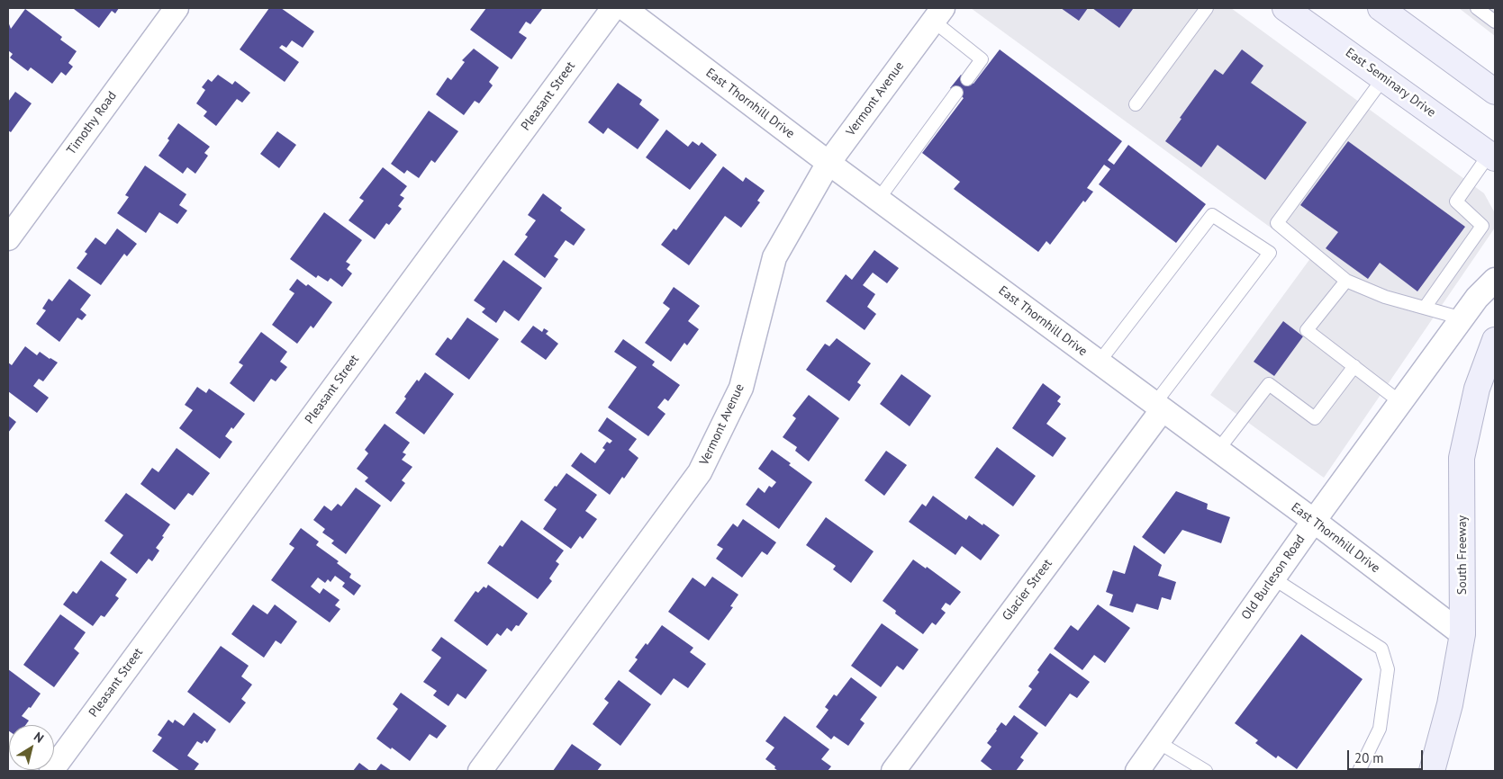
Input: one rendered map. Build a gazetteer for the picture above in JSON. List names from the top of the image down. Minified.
{"streets":{"main road":["East Seminary Drive","South Freeway"],"street":["Pleasant Street","Vermont Avenue","East Thornhill Drive","Timothy Road","Old Burleson Road","Glacier Street"]},"crossings":[["Vermont Avenue","East Thornhill Drive"],["East Thornhill Drive","South Freeway"],["East Thornhill Drive","Old Burleson Road"],["East Thornhill Drive","Glacier Street"]],"scale_bar":"20 m","north":"top right"}
